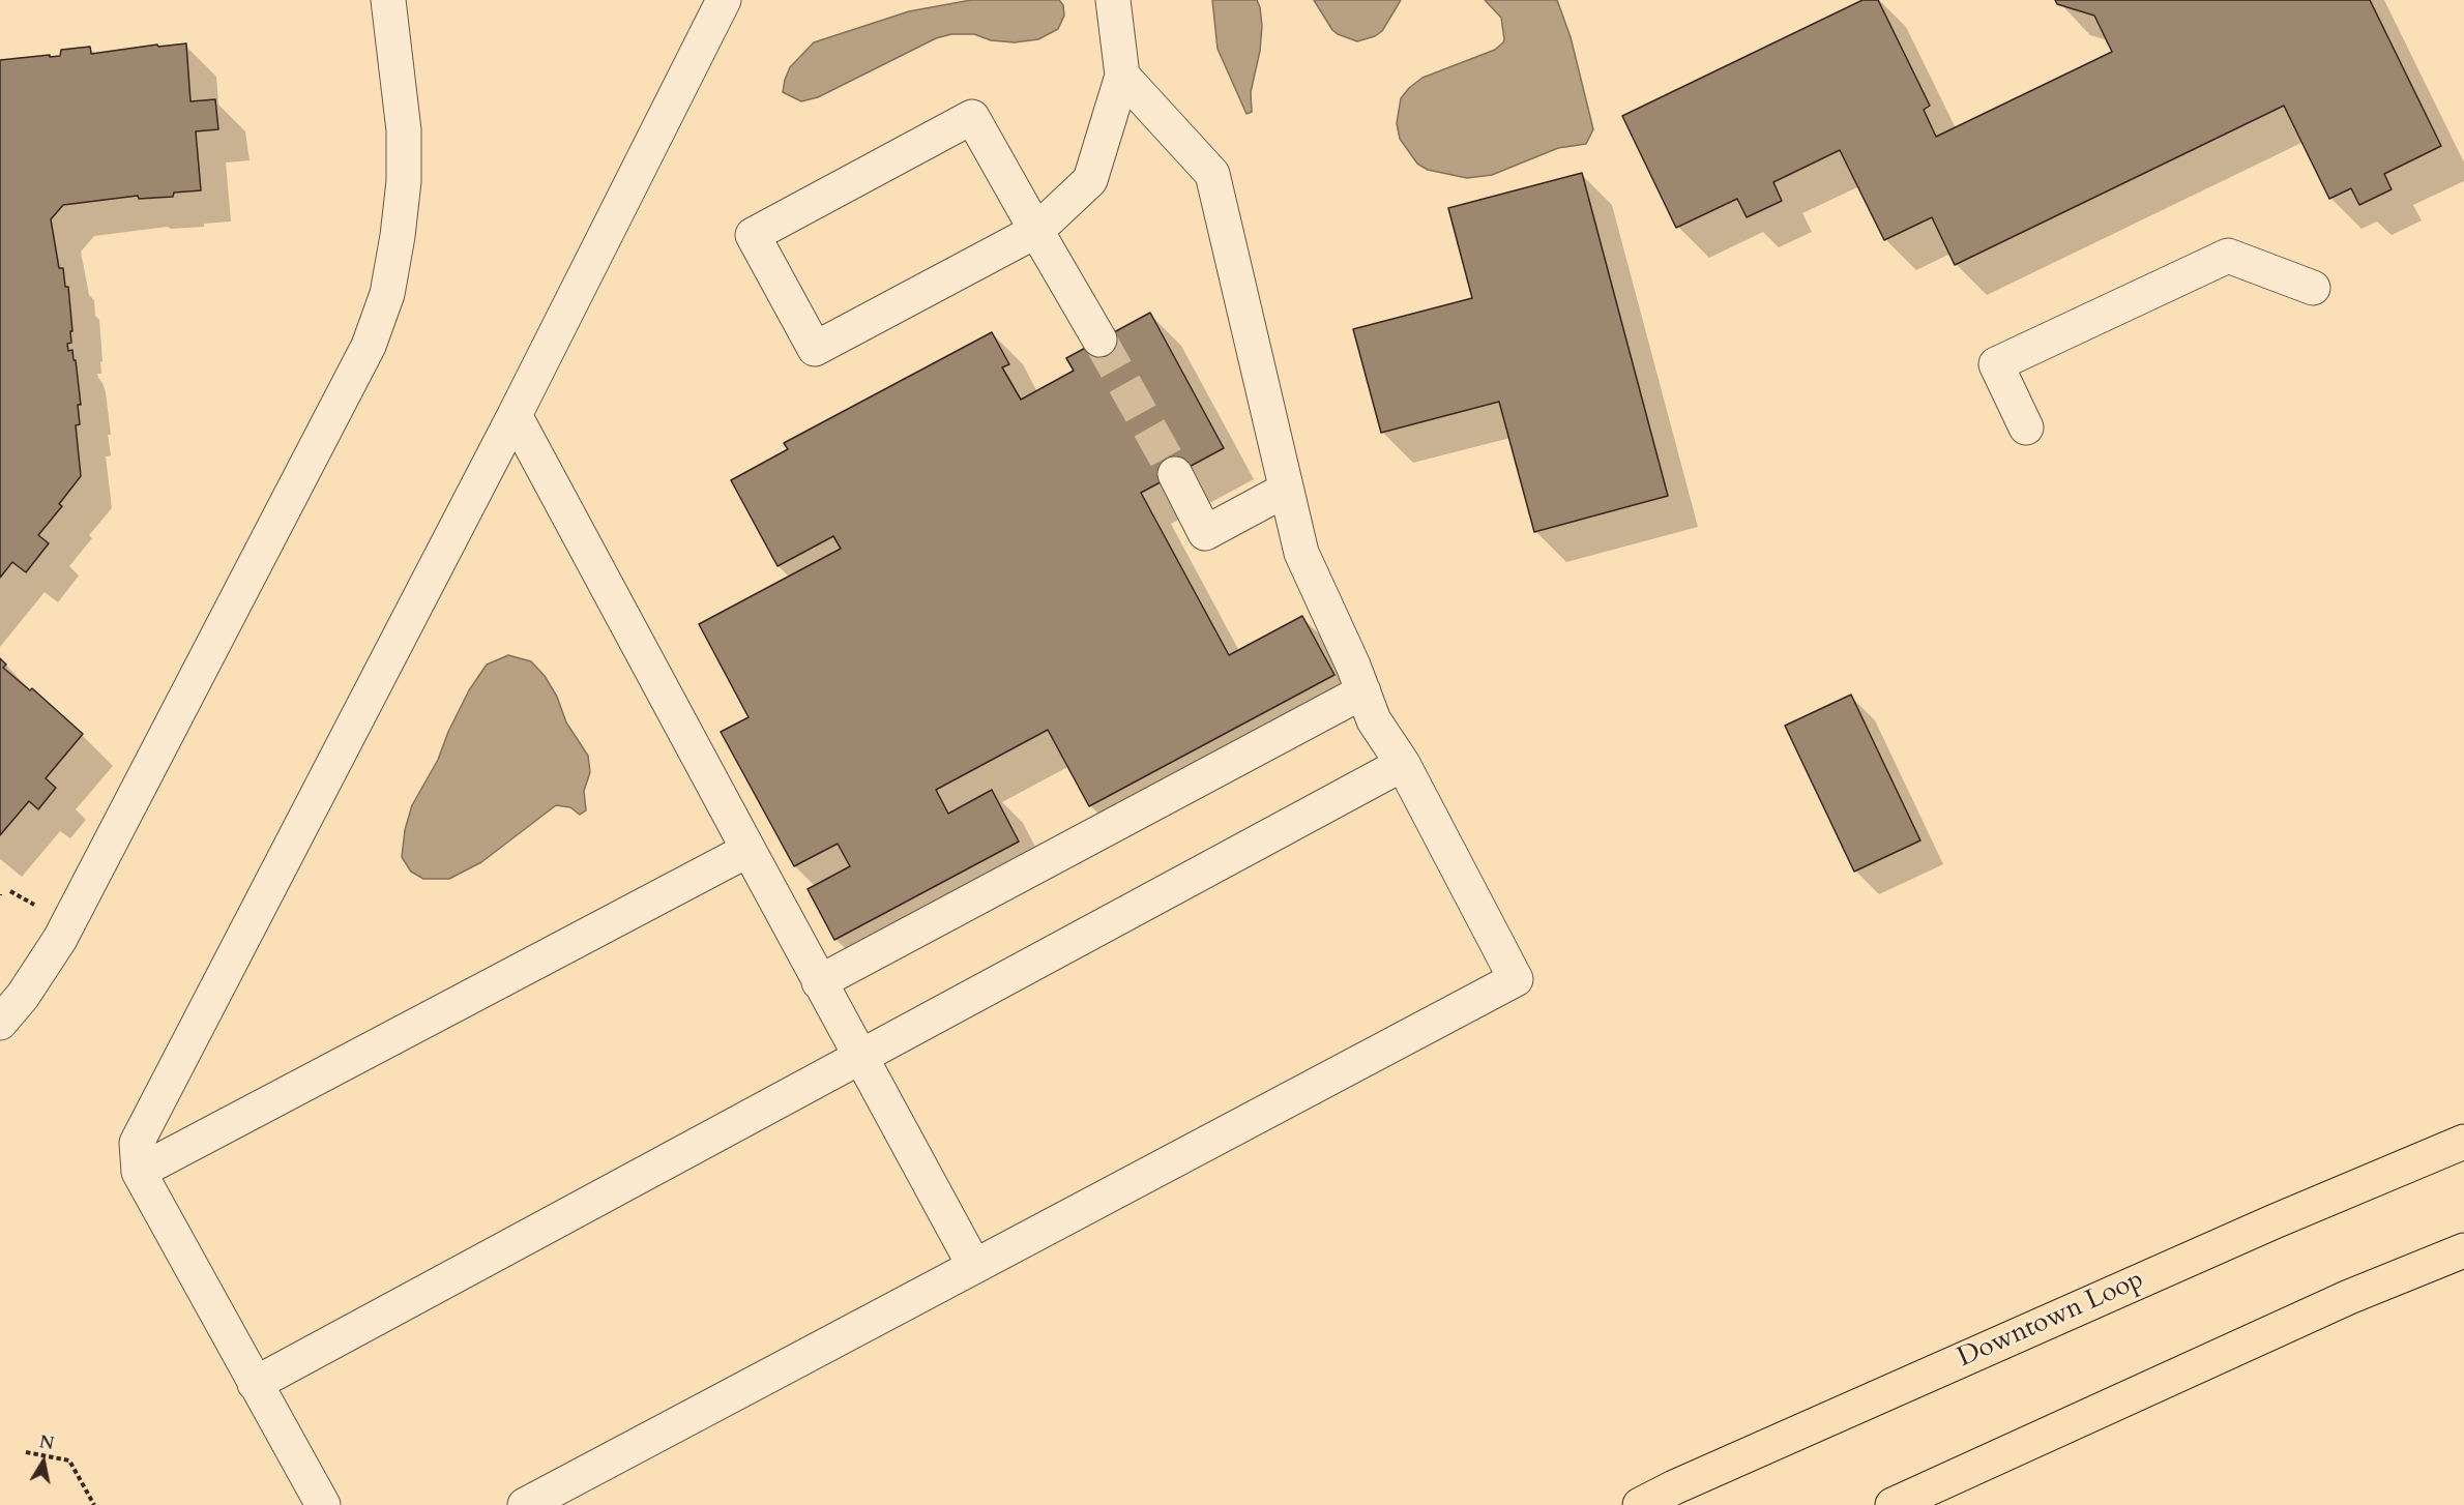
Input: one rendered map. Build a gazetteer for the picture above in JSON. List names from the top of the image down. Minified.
{"streets":{"highway":["Downtown Loop"]},"north":"top"}
